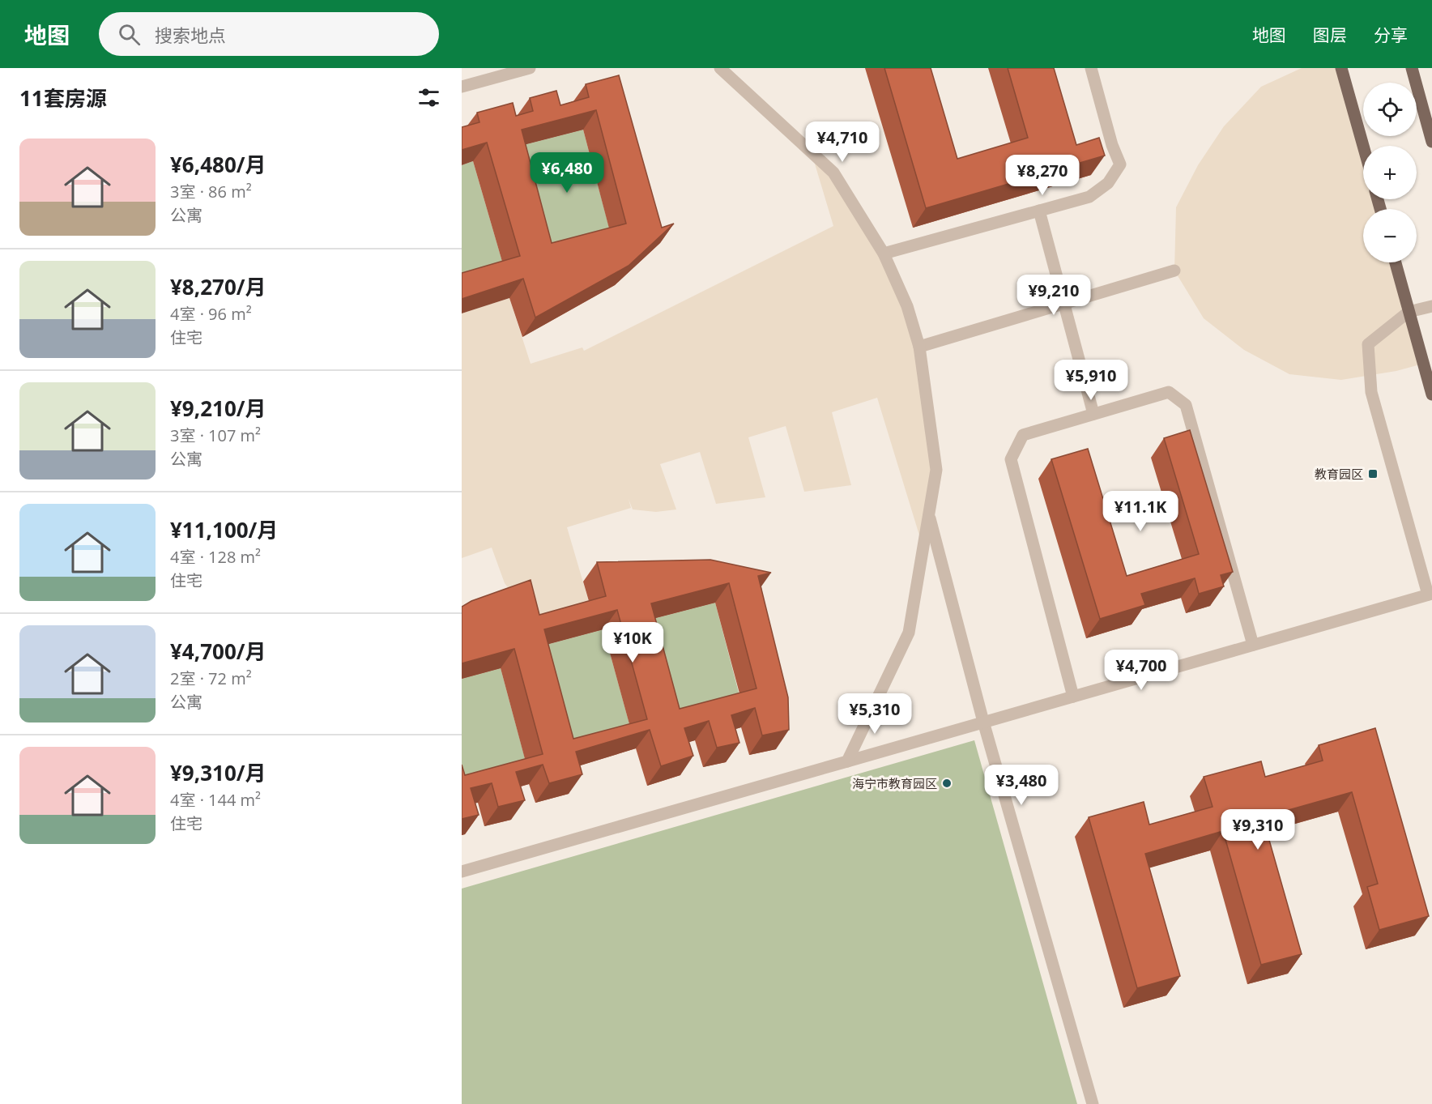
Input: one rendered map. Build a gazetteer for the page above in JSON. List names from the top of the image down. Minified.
{"places":{"transit":["教育园区"],"other":["海宁市教育园区"]},"page":{"header":"地图","search":"搜索地点","nav":["地图","图层","分享"],"heading":"11套房源","map_buttons":["+","−"],"price":["¥4,710","¥6,480","¥8,270","¥9,210","¥5,910","¥11.1K","¥10K","¥4,700","¥5,310","¥3,480","¥9,310"],"list":[{"name":"¥6,480/月","note":"3室 · 86 m² · 公寓"},{"name":"¥8,270/月","note":"4室 · 96 m² · 住宅"},{"name":"¥9,210/月","note":"3室 · 107 m² · 公寓"},{"name":"¥11,100/月","note":"4室 · 128 m² · 住宅"},{"name":"¥4,700/月","note":"2室 · 72 m² · 公寓"},{"name":"¥9,310/月","note":"4室 · 144 m² · 住宅"}]}}
